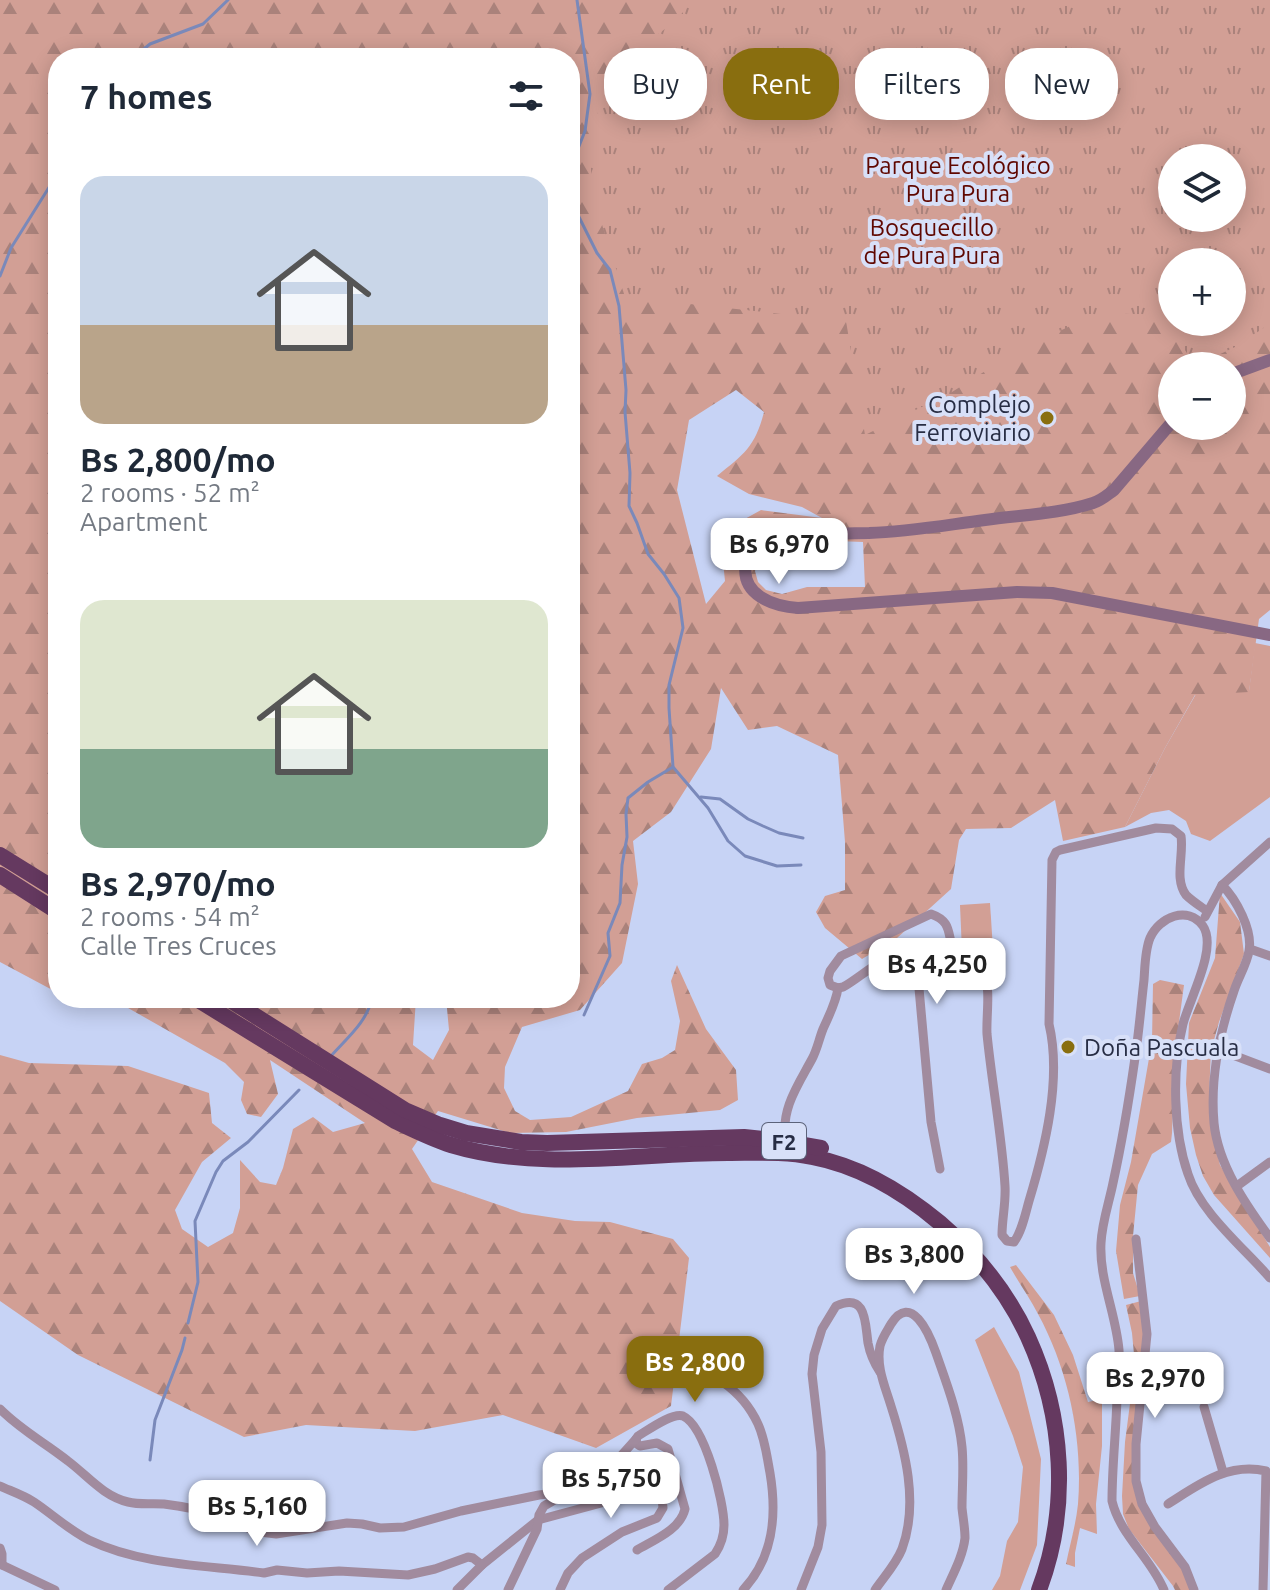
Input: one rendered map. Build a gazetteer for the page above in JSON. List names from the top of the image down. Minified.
{"streets":{"highway":["F2"]},"parks":["Parque Ecológico Pura Pura","Bosquecillo de Pura Pura"],"places":["Complejo Ferroviario","Doña Pascuala"],"page":{"chip":["Buy","Rent","Filters","New"],"heading":"7 homes","map_buttons":["+","−"],"list":[{"name":"Bs 2,800/mo","note":"2 rooms · 52 m² · Apartment"},{"name":"Bs 2,970/mo","note":"2 rooms · 54 m² · Calle Tres Cruces"}],"price":["Bs 6,970","Bs 4,250","Bs 3,800","Bs 2,800","Bs 2,970","Bs 5,750","Bs 5,160"]}}
